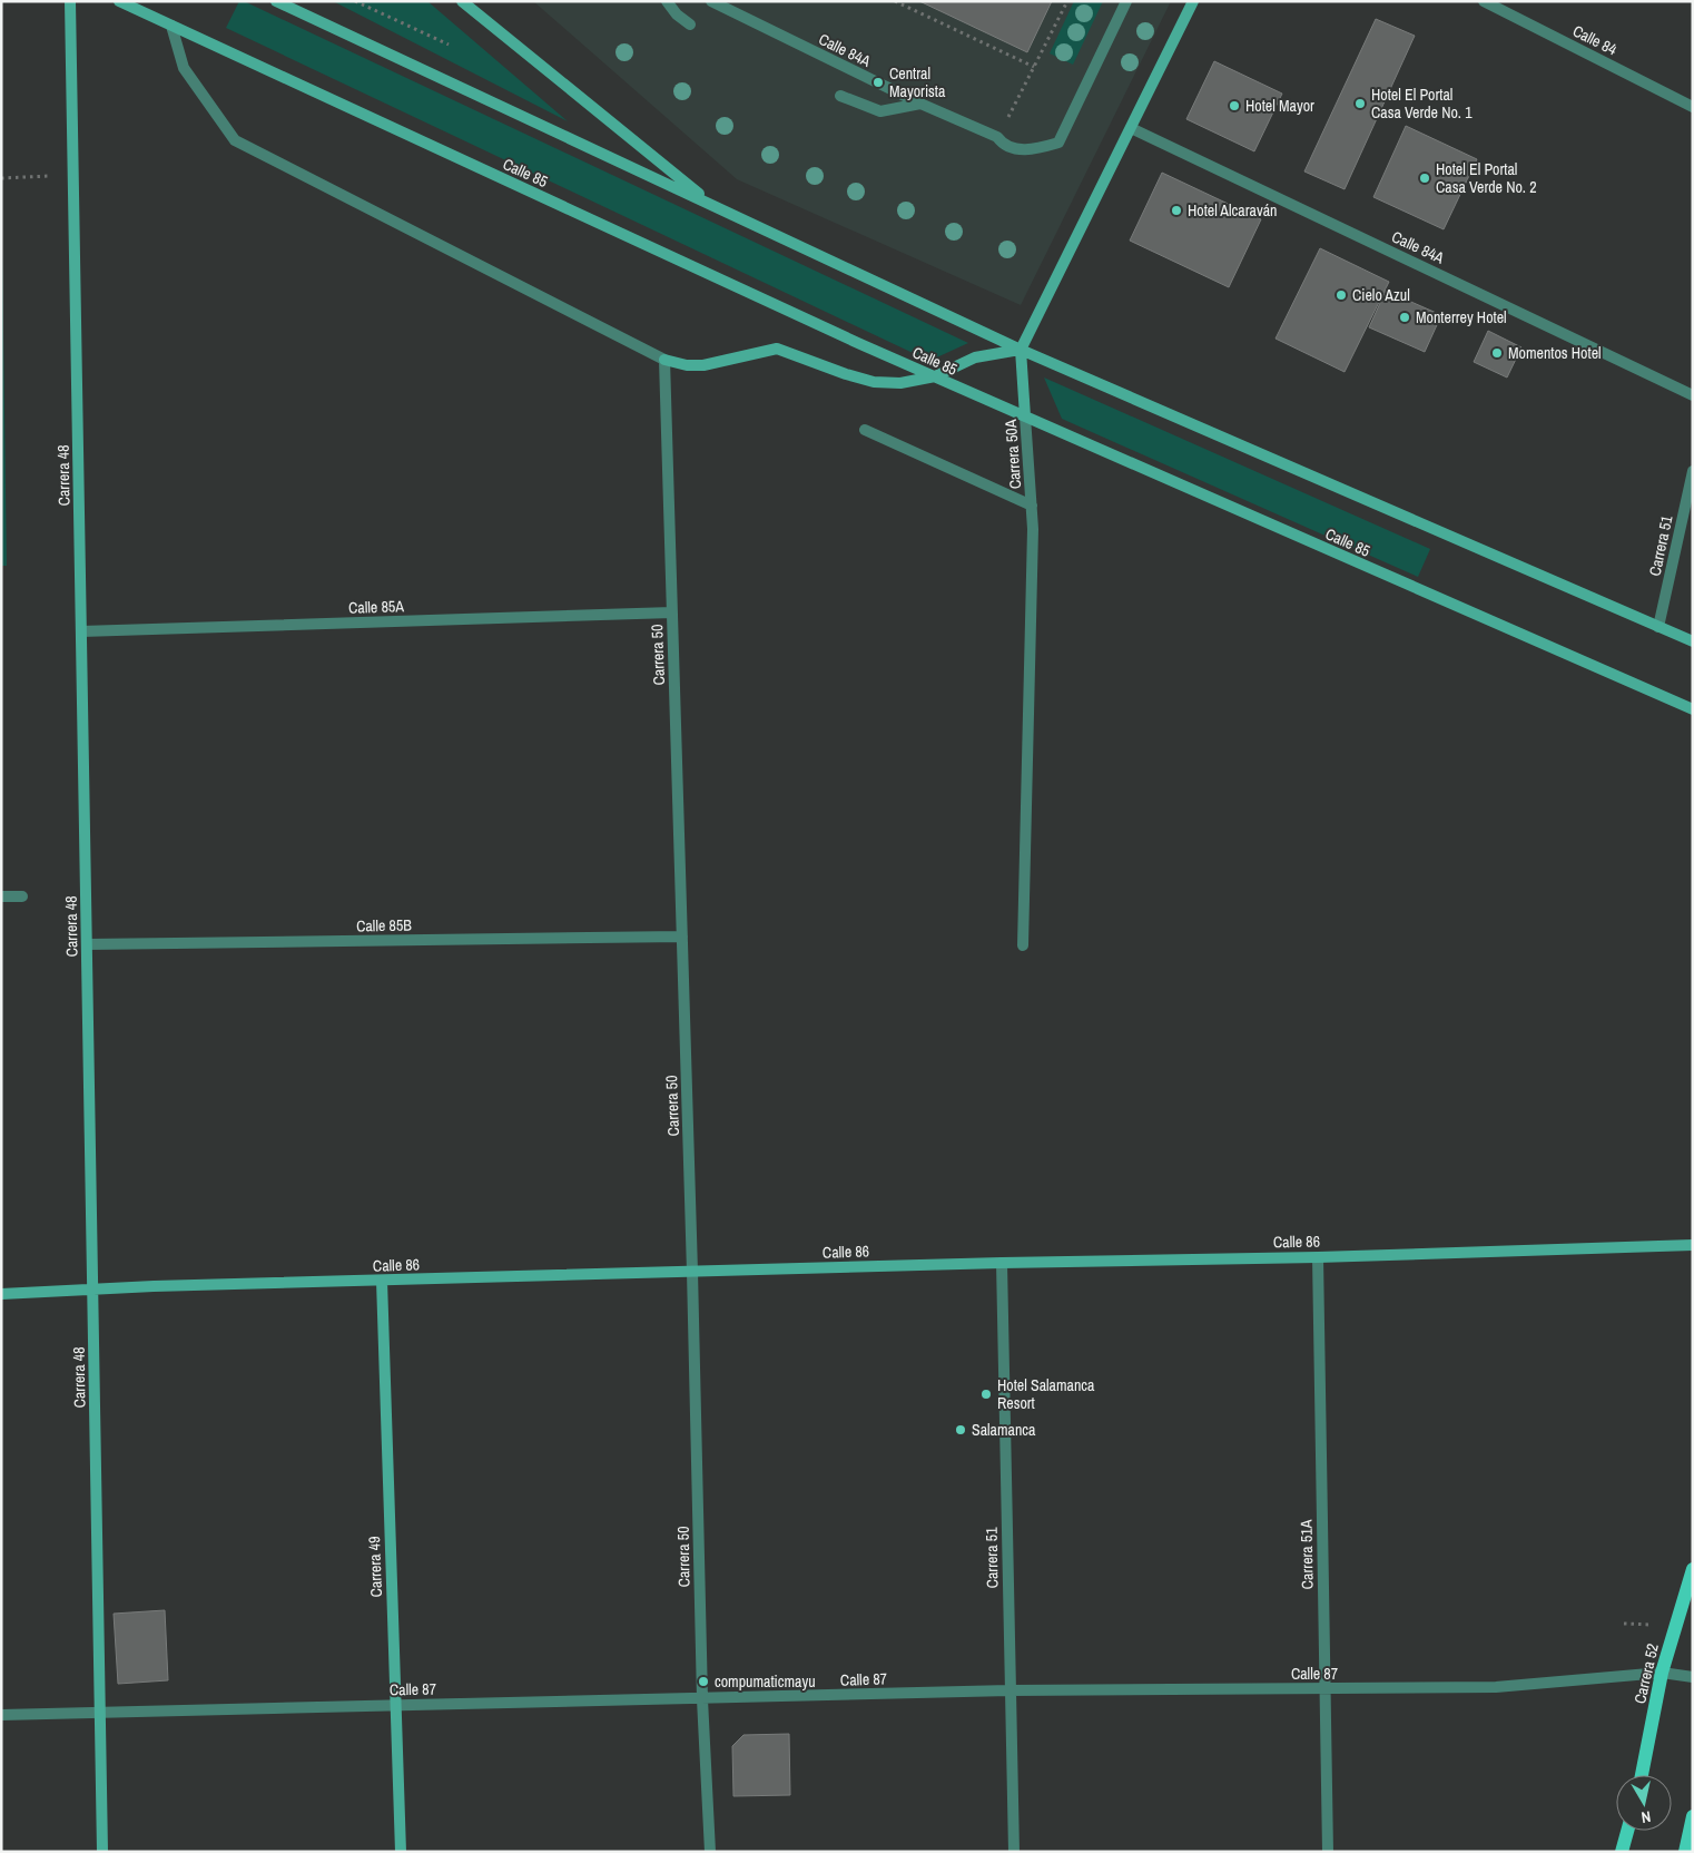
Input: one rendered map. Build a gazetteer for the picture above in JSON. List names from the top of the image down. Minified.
{"streets":{"main road":["Carrera 52"],"street":["Calle 84","Calle 84A","Calle 85","Carrera 50A","Carrera 48","Carrera 51","Calle 85A","Carrera 50","Calle 85B","Calle 86","Carrera 51A","Carrera 49","Calle 87"]},"crossings":[["Calle 85","Carrera 50A"],["Carrera 48","Calle 85A"],["Carrera 48","Calle 85B"],["Carrera 48","Calle 86"],["Carrera 48","Calle 87"],["Carrera 51","Calle 86"],["Carrera 51","Calle 87"],["Calle 85A","Carrera 50"],["Carrera 50","Calle 85B"],["Carrera 50","Calle 86"],["Carrera 50","Calle 87"],["Calle 86","Carrera 51A"],["Calle 86","Carrera 49"],["Carrera 51A","Calle 87"],["Carrera 49","Calle 87"],["Calle 87","Carrera 52"]],"places":["Central Mayorista","Hotel El Portal Casa Verde No. 1","Hotel Mayor","Hotel El Portal Casa Verde No. 2","Hotel Alcaraván","Cielo Azul","Monterrey Hotel","Momentos Hotel","Hotel Salamanca Resort","Salamanca","compumaticmayu"],"north":"bottom"}
